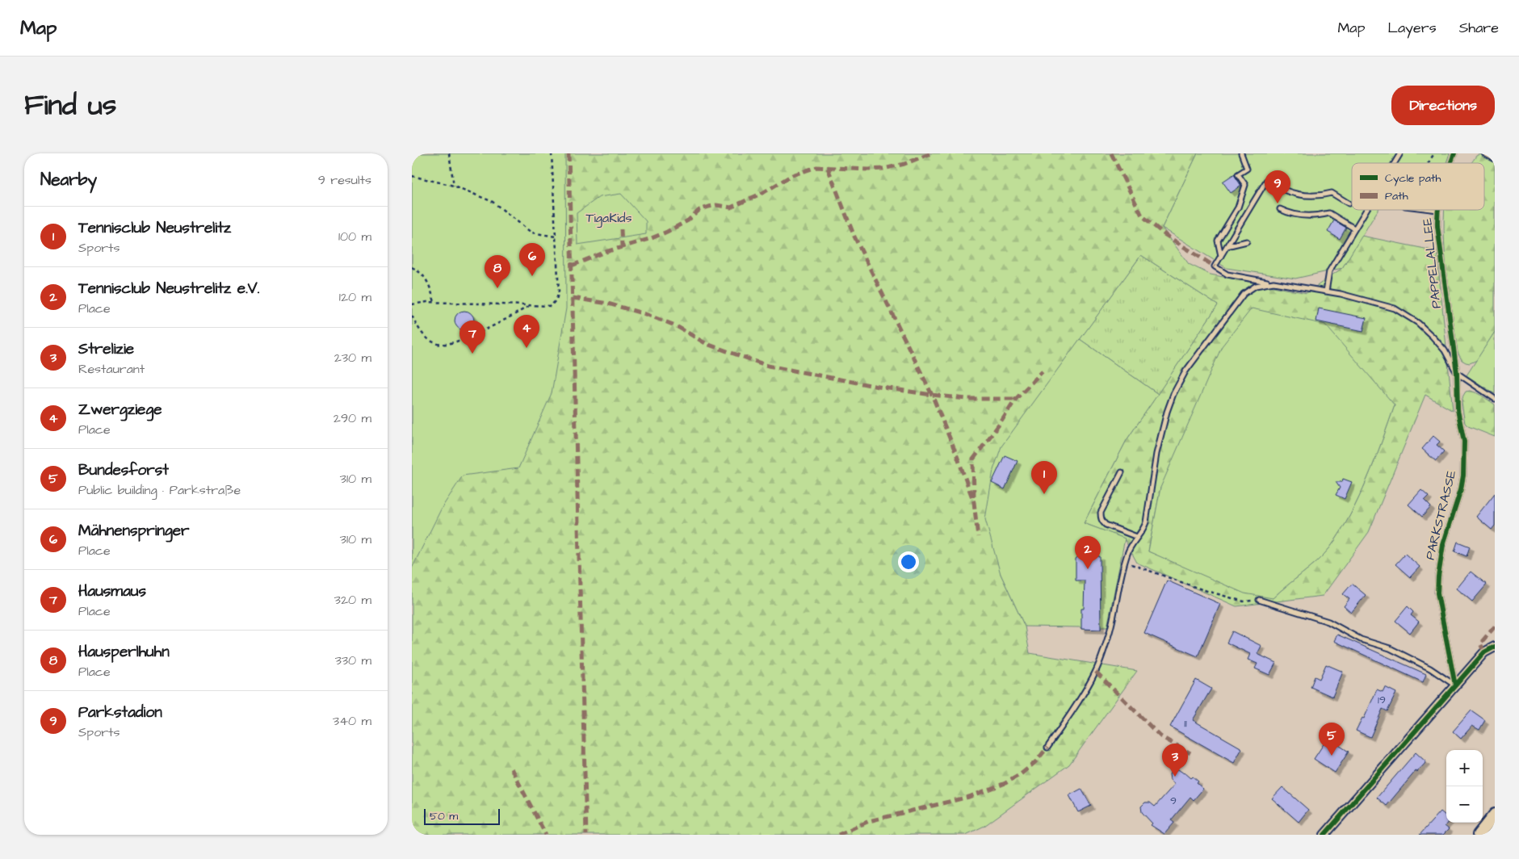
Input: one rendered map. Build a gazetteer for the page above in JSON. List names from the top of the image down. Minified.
{"streets":{"lane":["PAPPELALLEE","PARKSTRASSE"]},"crossings":[["PAPPELALLEE","PARKSTRASSE"]],"parks":["TigaKids"],"house_numbers":["19","11","9"],"legend":["Cycle path","Path"],"scale_bar":"50 m","page":{"header":"Map","nav":["Map","Layers","Share"],"title":"Find us","buttons":"Directions","heading":["Nearby","9 results"],"pins":["9","6","8","4","7","1","2","5","3"],"list":[{"mark":"1","name":"Tennisclub Neustrelitz","note":"Sports","value":"100 m"},{"mark":"2","name":"Tennisclub Neustrelitz e.V.","note":"Place","value":"120 m"},{"mark":"3","name":"Strelizie","note":"Restaurant","value":"230 m"},{"mark":"4","name":"Zwergziege","note":"Place","value":"290 m"},{"mark":"5","name":"Bundesforst","note":"Public building · Parkstraße","value":"310 m"},{"mark":"6","name":"Mähnenspringer","note":"Place","value":"310 m"},{"mark":"7","name":"Hausmaus","note":"Place","value":"320 m"},{"mark":"8","name":"Hausperlhuhn","note":"Place","value":"330 m"},{"mark":"9","name":"Parkstadion","note":"Sports","value":"340 m"}],"map_buttons":["+","−"],"scale":"50 m"}}
